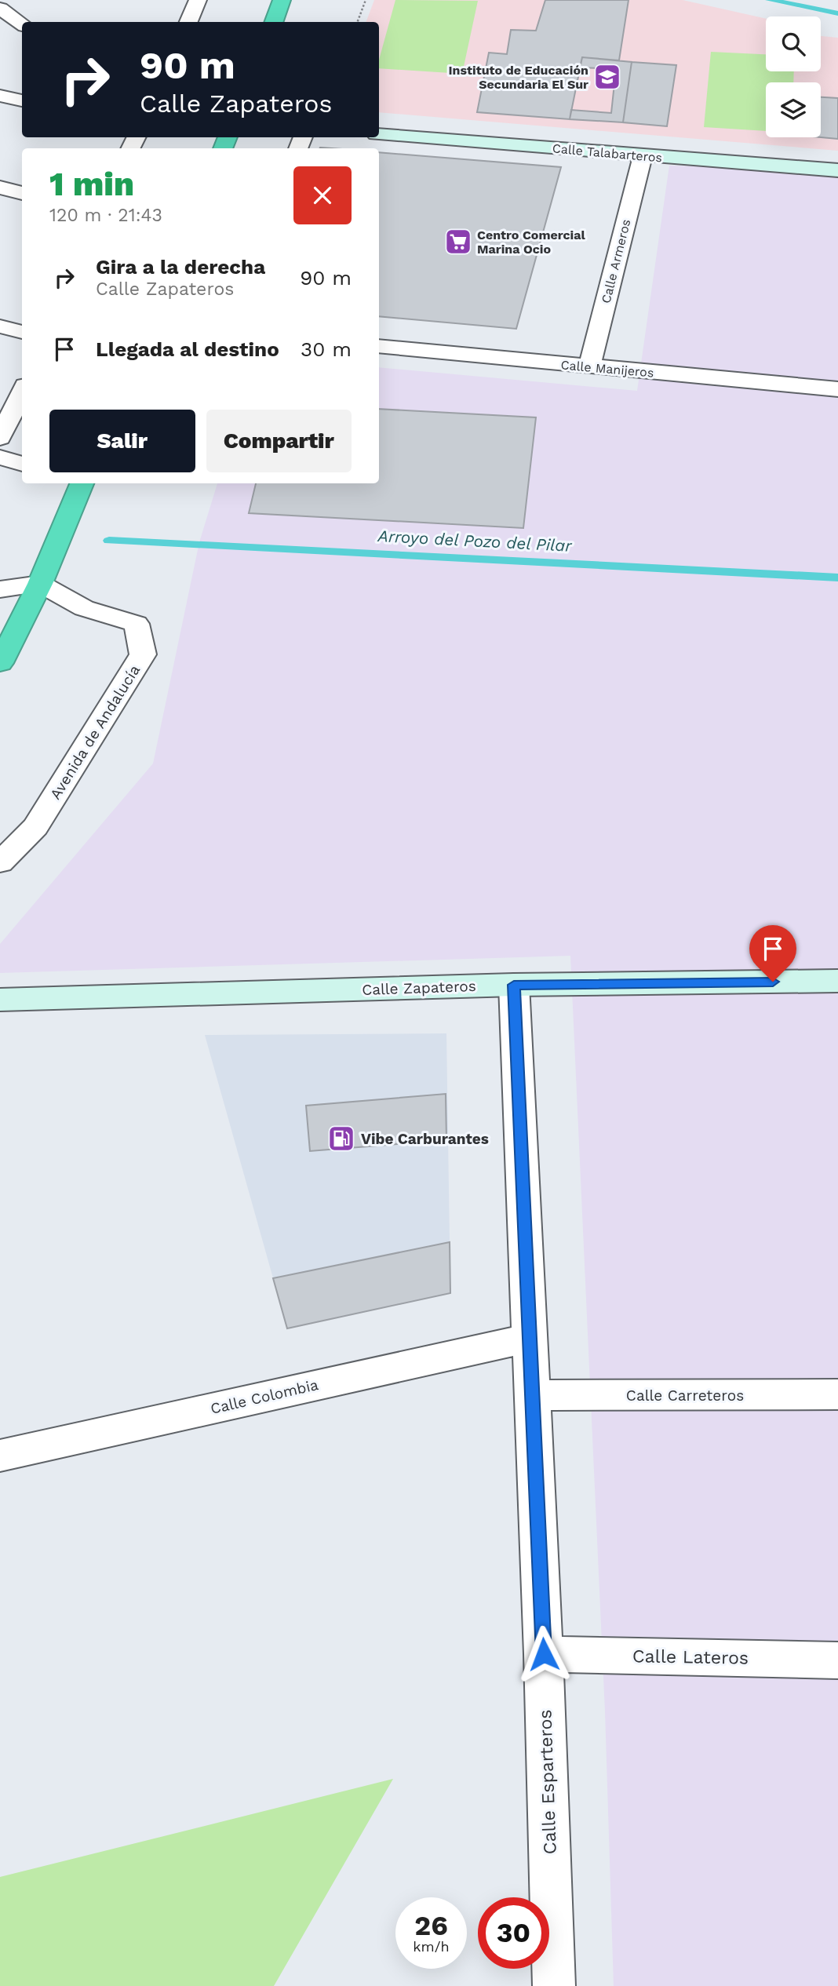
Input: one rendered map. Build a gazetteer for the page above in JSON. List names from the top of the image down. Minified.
{"streets":{"street":["Calle Talabarteros","Calle Armeros","Calle Manijeros","Avenida de Andalucía","Calle Zapateros","Calle Carreteros","Calle Colombia","Calle Lateros","Calle Esparteros"]},"crossings":[["Calle Talabarteros","Calle Armeros"],["Calle Armeros","Calle Manijeros"],["Calle Zapateros","Calle Esparteros"],["Calle Carreteros","Calle Esparteros"],["Calle Colombia","Calle Esparteros"],["Calle Lateros","Calle Esparteros"]],"water":["Arroyo del Pozo del Pilar"],"places":{"school or university":["Instituto de Educación Secundaria El Sur"],"supermarket":["Centro Comercial Marina Ocio"],"fuel station":["Vibe Carburantes"]},"page":{"turn":["90 m","Calle Zapateros"],"heading":["1 min","120 m · 21:43"],"list":[{"name":"Gira a la derecha","note":"Calle Zapateros","value":"90 m"},{"name":"Llegada al destino","value":"30 m"}],"buttons":["Salir","Compartir"],"speed":"26 km/h","limit":"30"}}
